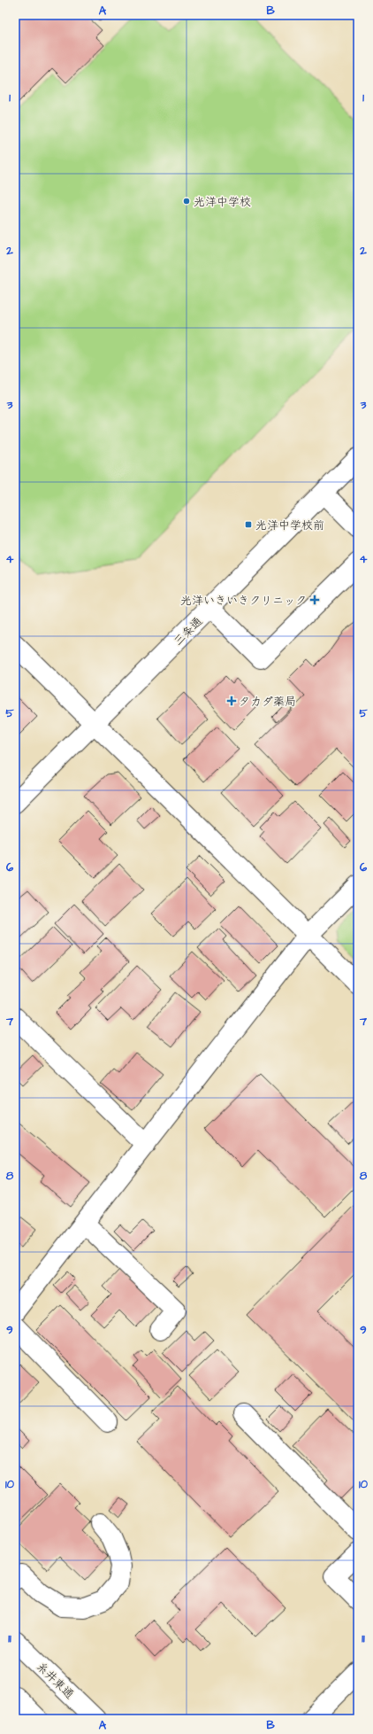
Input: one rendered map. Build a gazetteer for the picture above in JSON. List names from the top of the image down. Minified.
{"streets":{"main road":["三条通","糸井東通"]},"places":{"other":["光洋中学校"],"transit":["光洋中学校前"],"health":["光洋いきいきクリニック","タカダ薬局"]},"grid":{"columns":["A","B"],"rows":["1","2","3","4","5","6","7","8","9","10","11"]}}
